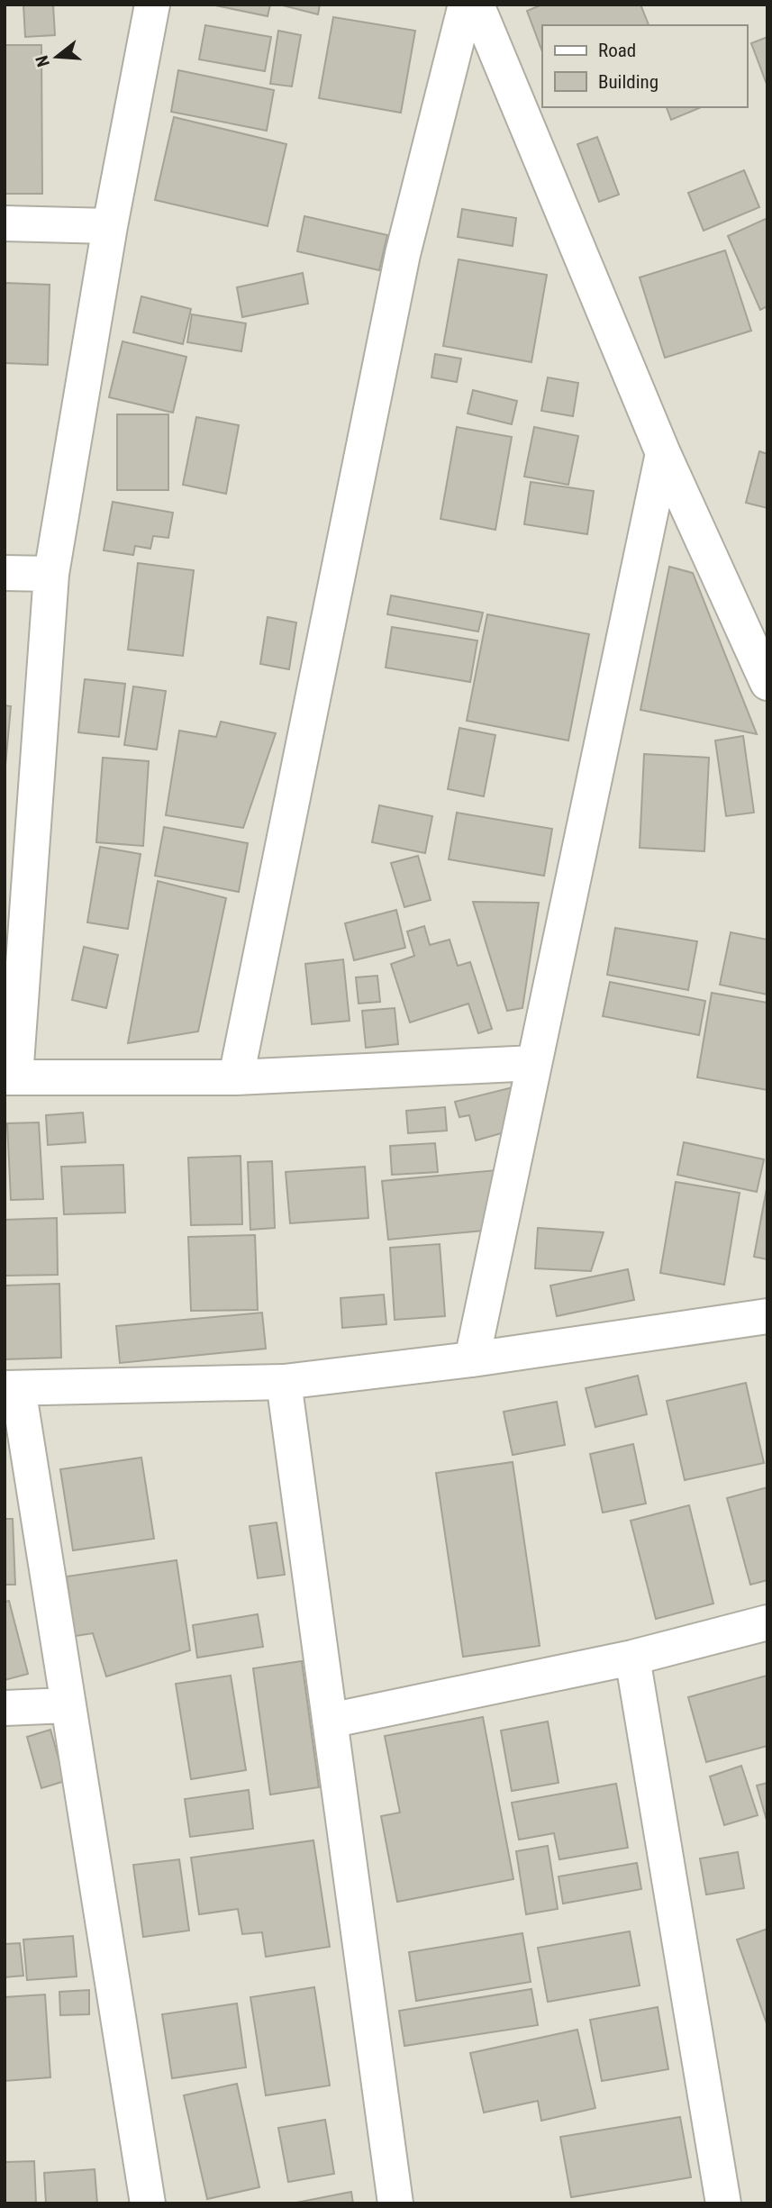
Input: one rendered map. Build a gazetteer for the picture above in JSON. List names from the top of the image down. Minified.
{"legend":["Road","Building"],"north":"left"}
